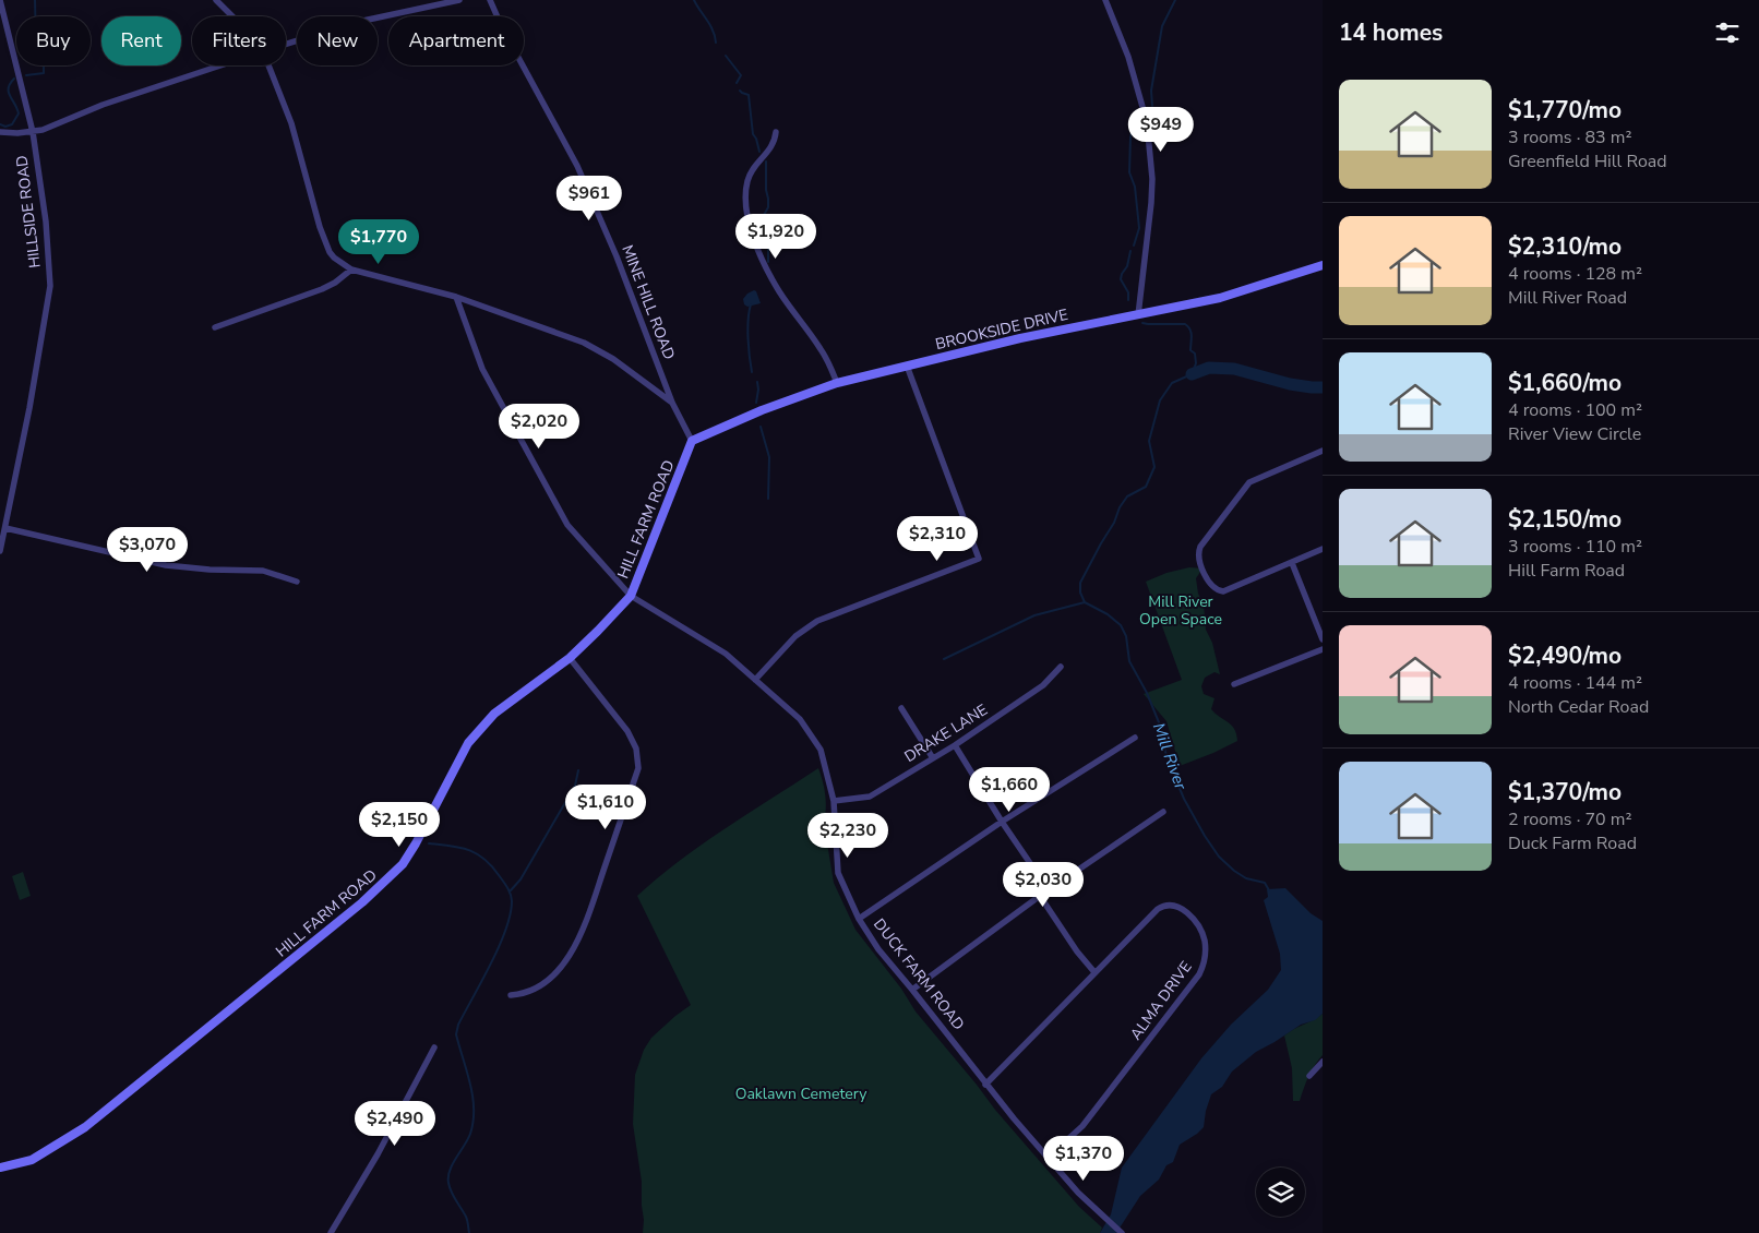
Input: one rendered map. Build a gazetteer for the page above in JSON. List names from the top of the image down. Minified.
{"streets":{"main road":["BROOKSIDE DRIVE","HILL FARM ROAD"],"street":["HILLSIDE ROAD","MINE HILL ROAD","DRAKE LANE","DUCK FARM ROAD","ALMA DRIVE"]},"crossings":[["MINE HILL ROAD","BROOKSIDE DRIVE"],["MINE HILL ROAD","HILL FARM ROAD"],["BROOKSIDE DRIVE","HILL FARM ROAD"],["HILL FARM ROAD","DUCK FARM ROAD"],["DRAKE LANE","DUCK FARM ROAD"],["DUCK FARM ROAD","ALMA DRIVE"]],"water":["Mill River"],"parks":["Mill River Open Space","Oaklawn Cemetery"],"page":{"heading":"14 homes","chip":["Buy","Rent","Filters","New","Apartment"],"list":[{"name":"$1,770/mo","note":"3 rooms · 83 m² · Greenfield Hill Road"},{"name":"$2,310/mo","note":"4 rooms · 128 m² · Mill River Road"},{"name":"$1,660/mo","note":"4 rooms · 100 m² · River View Circle"},{"name":"$2,150/mo","note":"3 rooms · 110 m² · Hill Farm Road"},{"name":"$2,490/mo","note":"4 rooms · 144 m² · North Cedar Road"},{"name":"$1,370/mo","note":"2 rooms · 70 m² · Duck Farm Road"}],"price":["$949","$961","$1,920","$1,770","$2,020","$2,310","$3,070","$1,660","$1,610","$2,150","$2,230","$2,030","$2,490","$1,370"]}}
